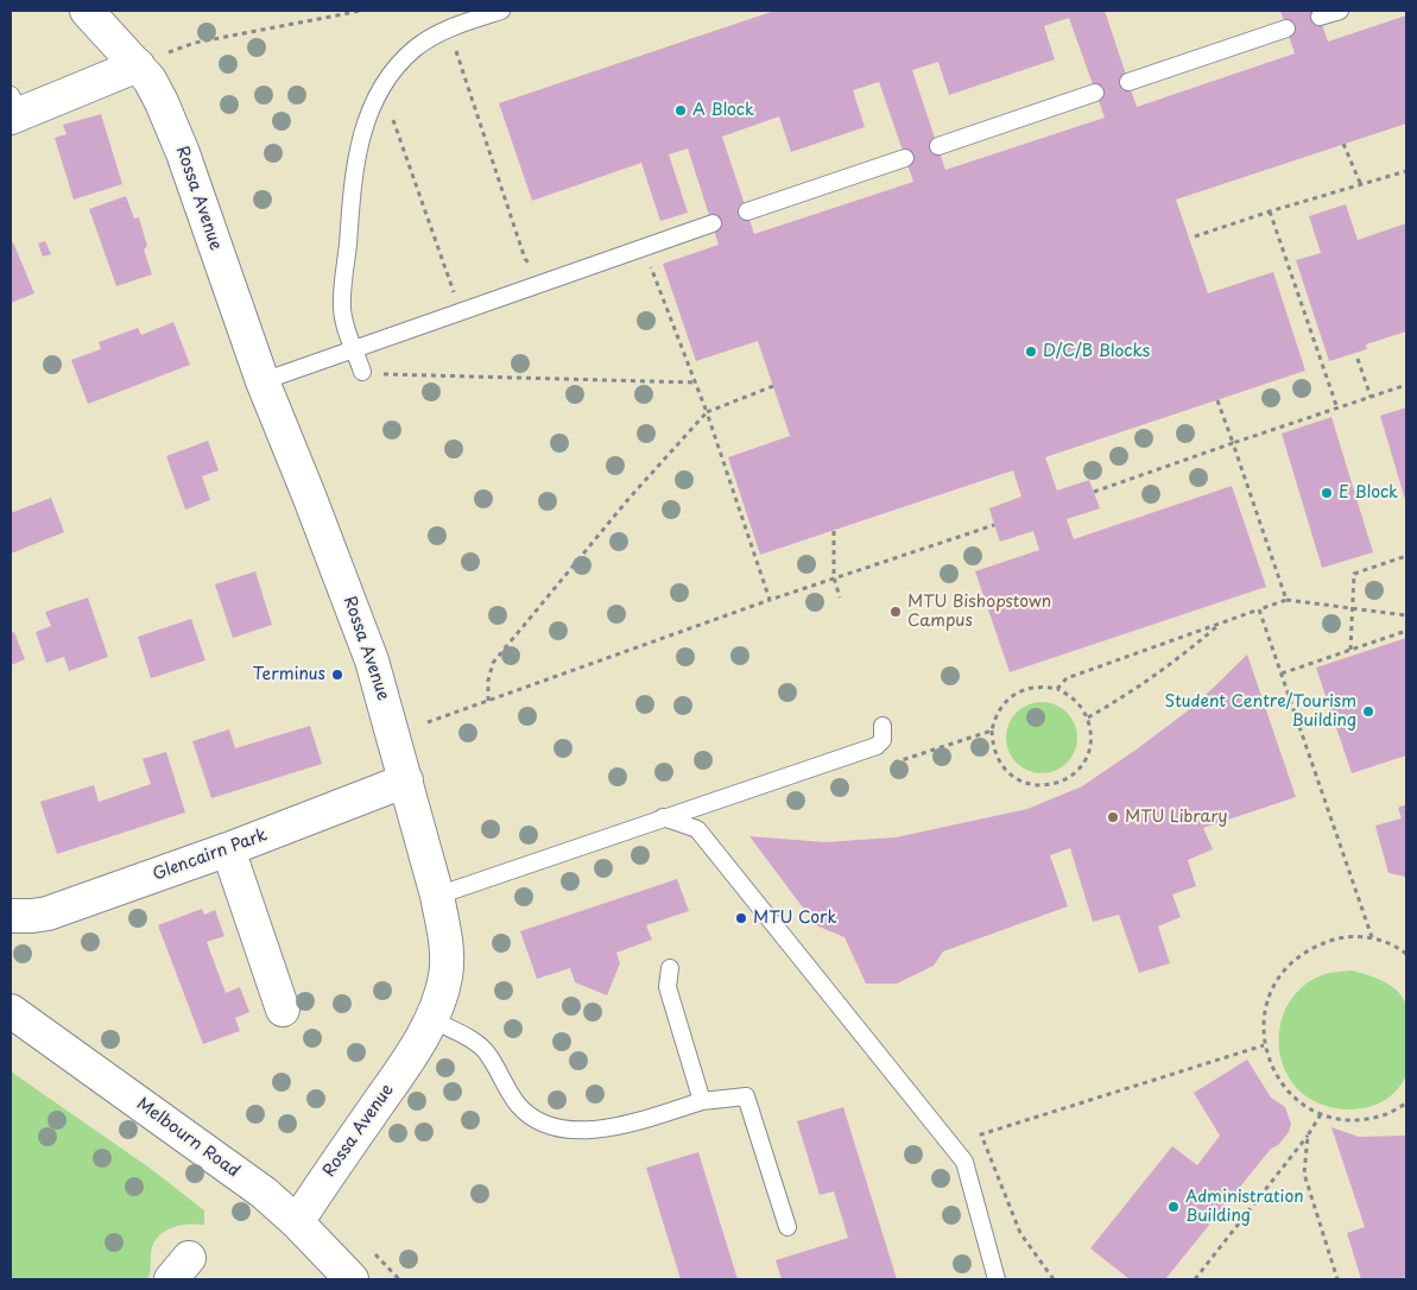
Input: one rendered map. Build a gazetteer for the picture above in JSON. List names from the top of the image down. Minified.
{"streets":{"street":["Rossa Avenue","Glencairn Park","Melbourn Road"]},"crossings":[["Rossa Avenue","Glencairn Park"],["Rossa Avenue","Melbourn Road"]],"places":["A Block","D/C/B Blocks","E Block","MTU Bishopstown Campus","Terminus","Student Centre/Tourism Building","MTU Library","MTU Cork","Administration Building"]}
